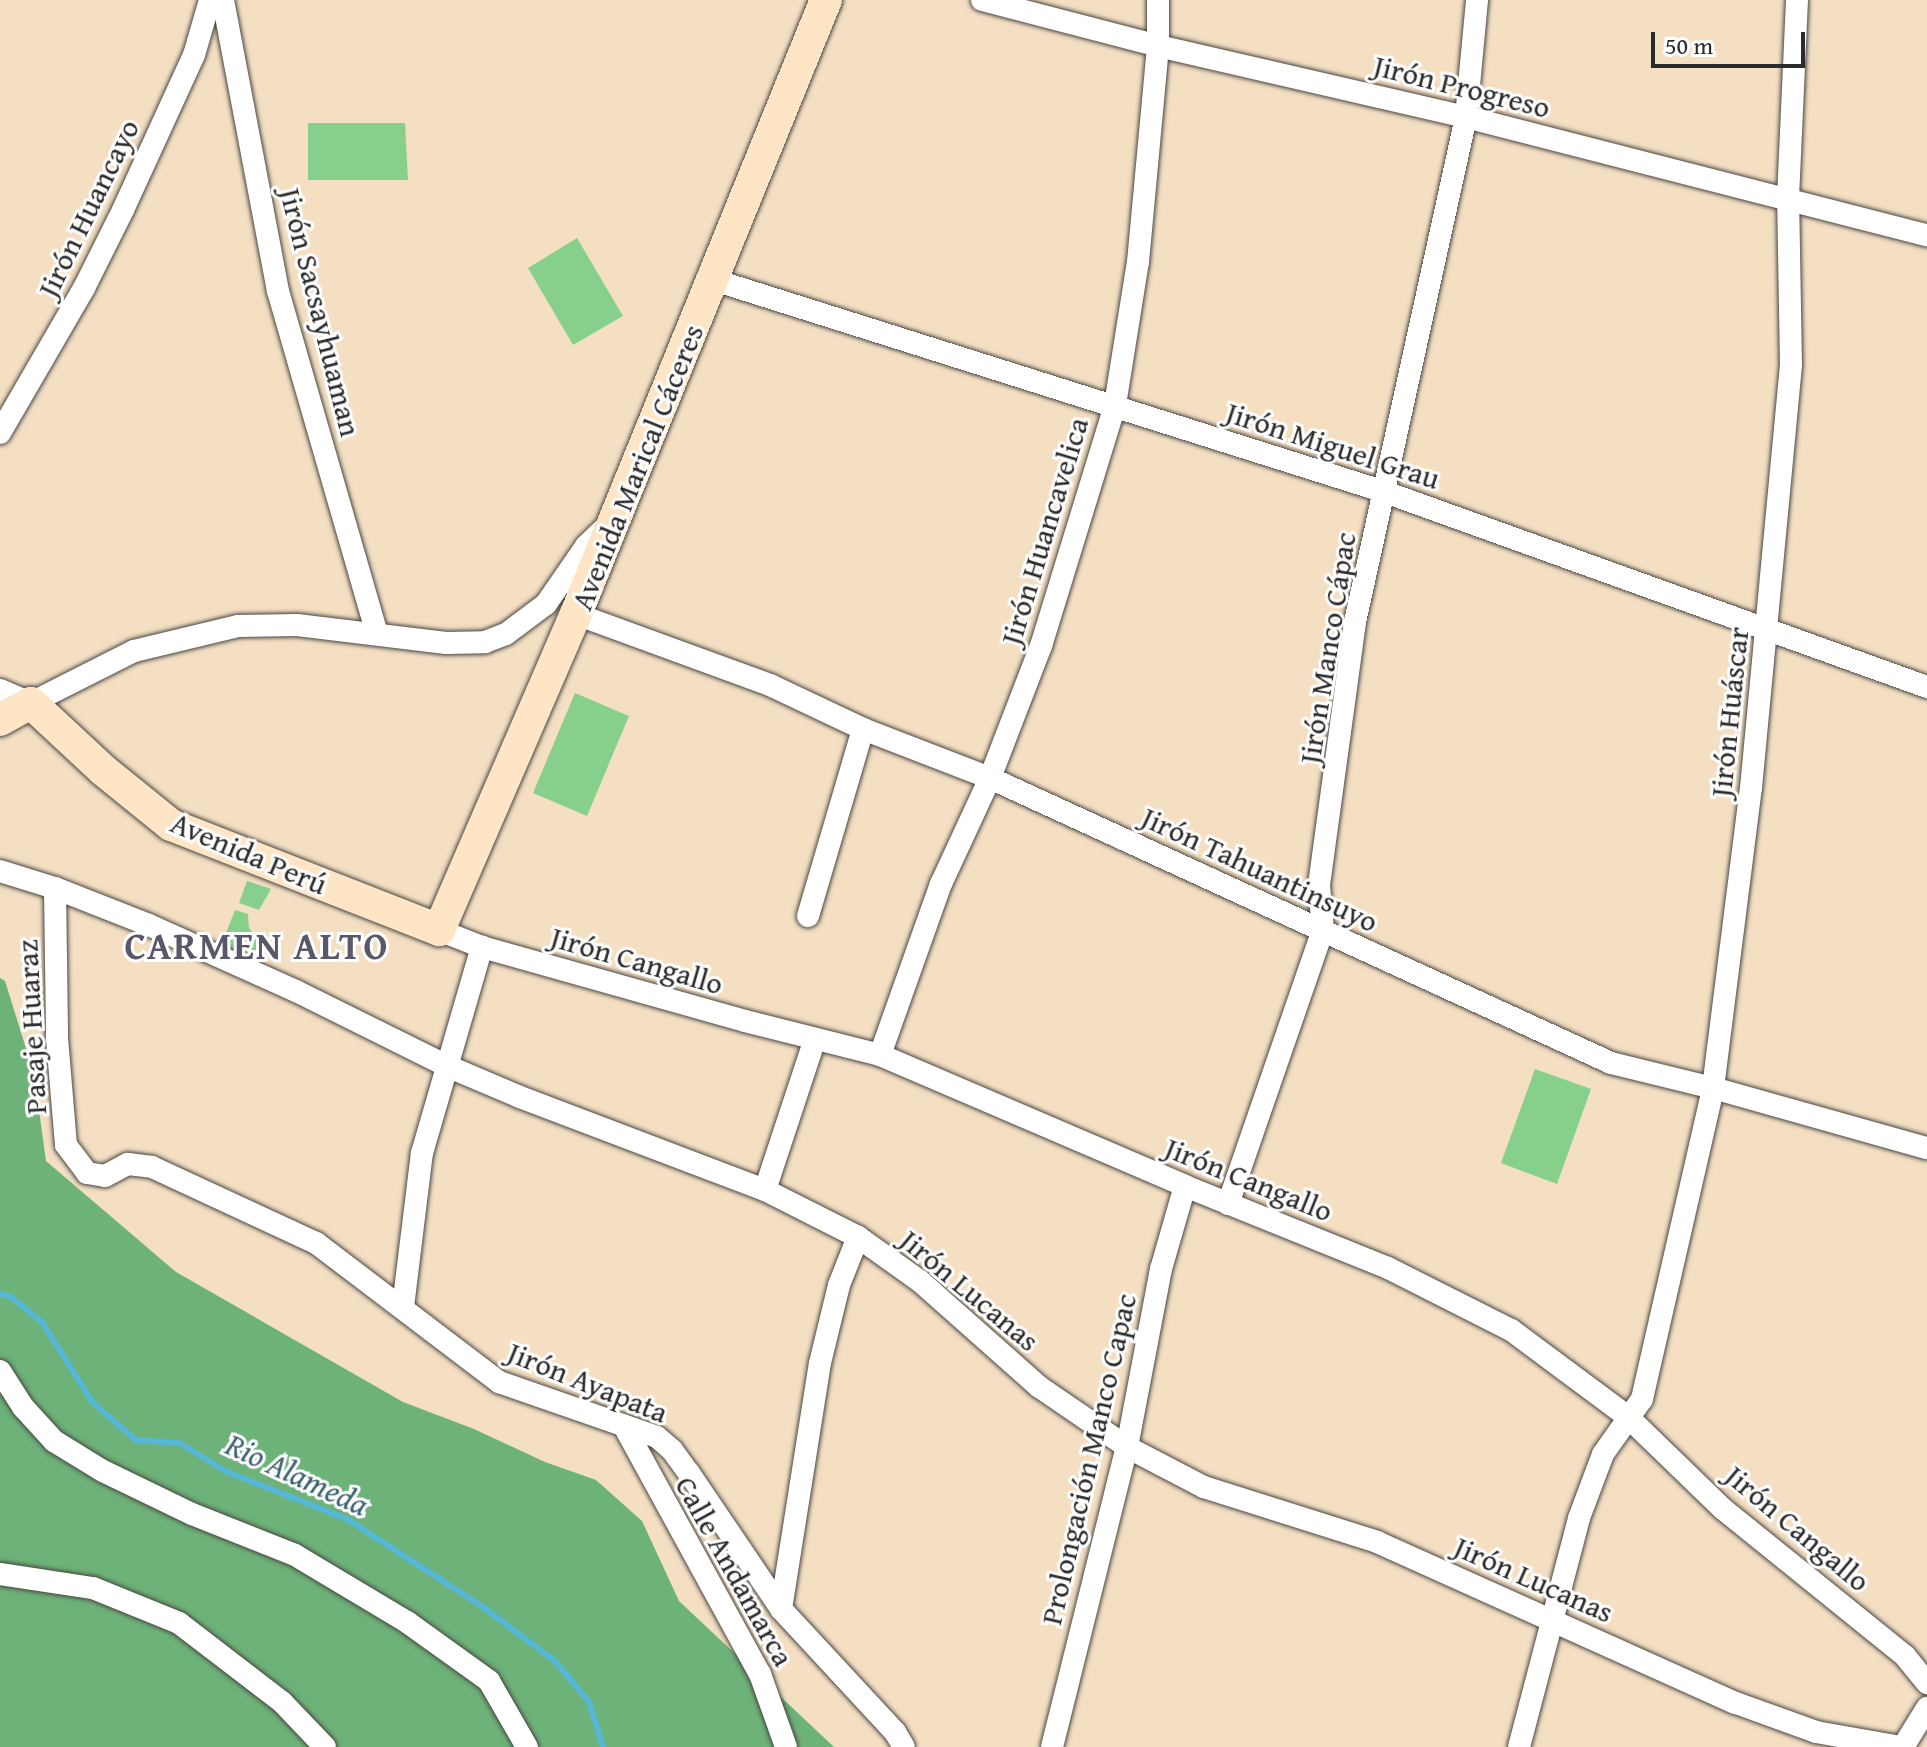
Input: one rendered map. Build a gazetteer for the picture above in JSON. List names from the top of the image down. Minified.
{"streets":{"street":["Jirón Progreso","Jirón Huancayo","Jirón Sacsayhuaman","Jirón Miguel Grau","Avenida Marical Cáceres","Jirón Huancavelica","Jirón Manco Cápac","Jirón Huáscar","Avenida Perú","Jirón Tahuantinsuyo","Jirón Cangallo","Pasaje Huaraz","Jirón Lucanas","Jirón Ayapata","Prolongación Manco Capac","Calle Andamarca"]},"crossings":[["Jirón Progreso","Jirón Huancavelica"],["Jirón Progreso","Jirón Manco Cápac"],["Jirón Progreso","Jirón Huáscar"],["Jirón Miguel Grau","Avenida Marical Cáceres"],["Jirón Miguel Grau","Jirón Huancavelica"],["Jirón Miguel Grau","Jirón Manco Cápac"],["Jirón Miguel Grau","Jirón Huáscar"],["Avenida Marical Cáceres","Avenida Perú"],["Avenida Marical Cáceres","Jirón Tahuantinsuyo"],["Avenida Marical Cáceres","Jirón Cangallo"],["Jirón Huancavelica","Jirón Tahuantinsuyo"],["Jirón Huancavelica","Jirón Cangallo"],["Jirón Manco Cápac","Jirón Tahuantinsuyo"],["Jirón Manco Cápac","Jirón Cangallo"],["Jirón Huáscar","Jirón Tahuantinsuyo"],["Jirón Huáscar","Jirón Cangallo"],["Jirón Huáscar","Jirón Lucanas"],["Avenida Perú","Jirón Cangallo"],["Jirón Cangallo","Prolongación Manco Capac"],["Pasaje Huaraz","Jirón Lucanas"],["Pasaje Huaraz","Jirón Ayapata"],["Jirón Lucanas","Prolongación Manco Capac"],["Jirón Ayapata","Calle Andamarca"]],"districts":["CARMEN ALTO"],"water":["Rio Alameda"],"scale_bar":"50 m"}
